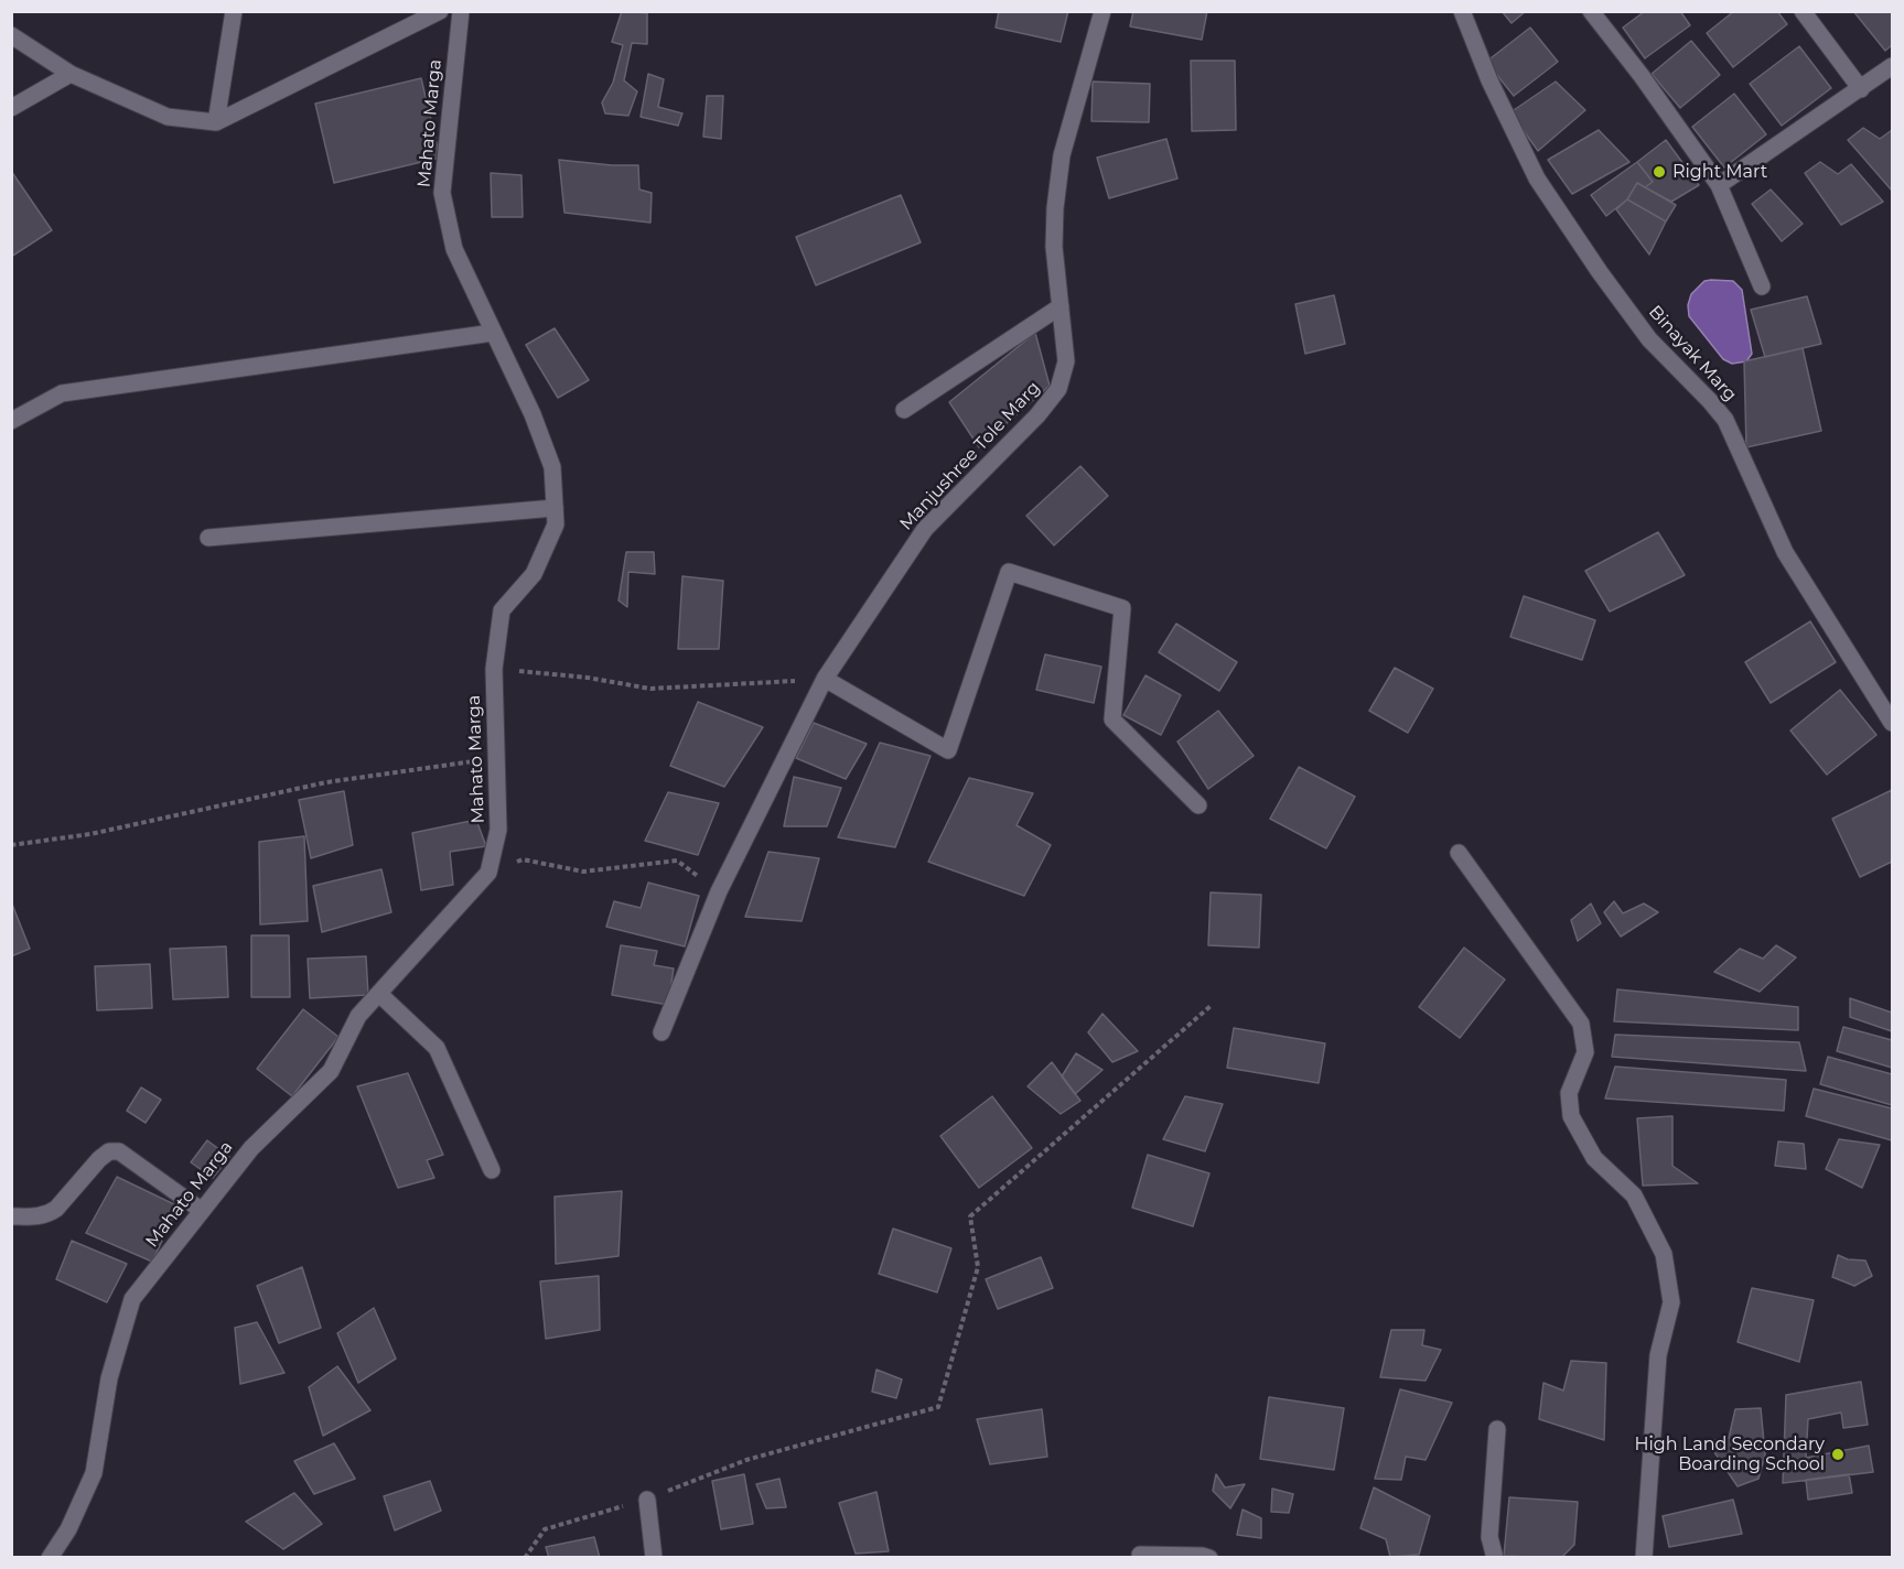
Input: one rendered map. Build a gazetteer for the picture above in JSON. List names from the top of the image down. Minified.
{"streets":{"street":["Mahato Marga","Binayak Marg","Manjushree Tole Marg"]},"places":["Right Mart","High Land Secondary Boarding School"]}
